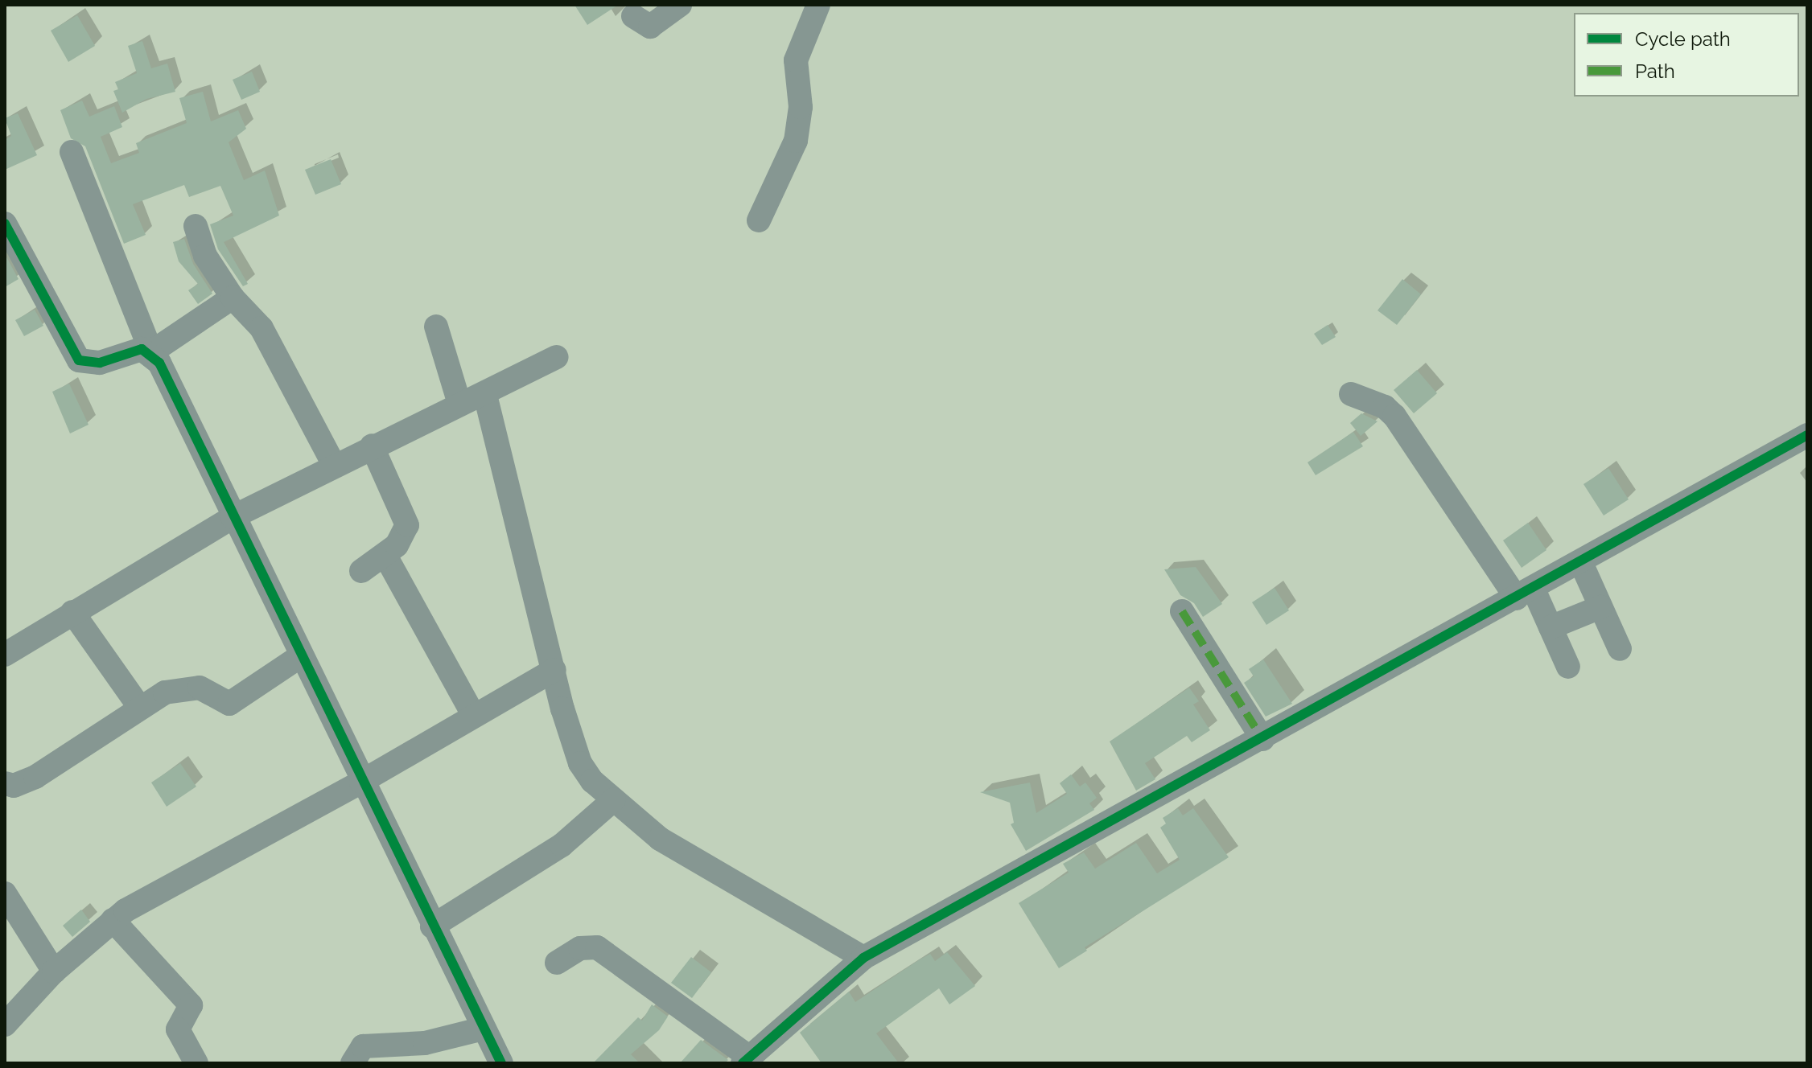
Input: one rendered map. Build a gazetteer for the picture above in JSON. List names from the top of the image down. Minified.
{"legend":["Cycle path","Path"]}
